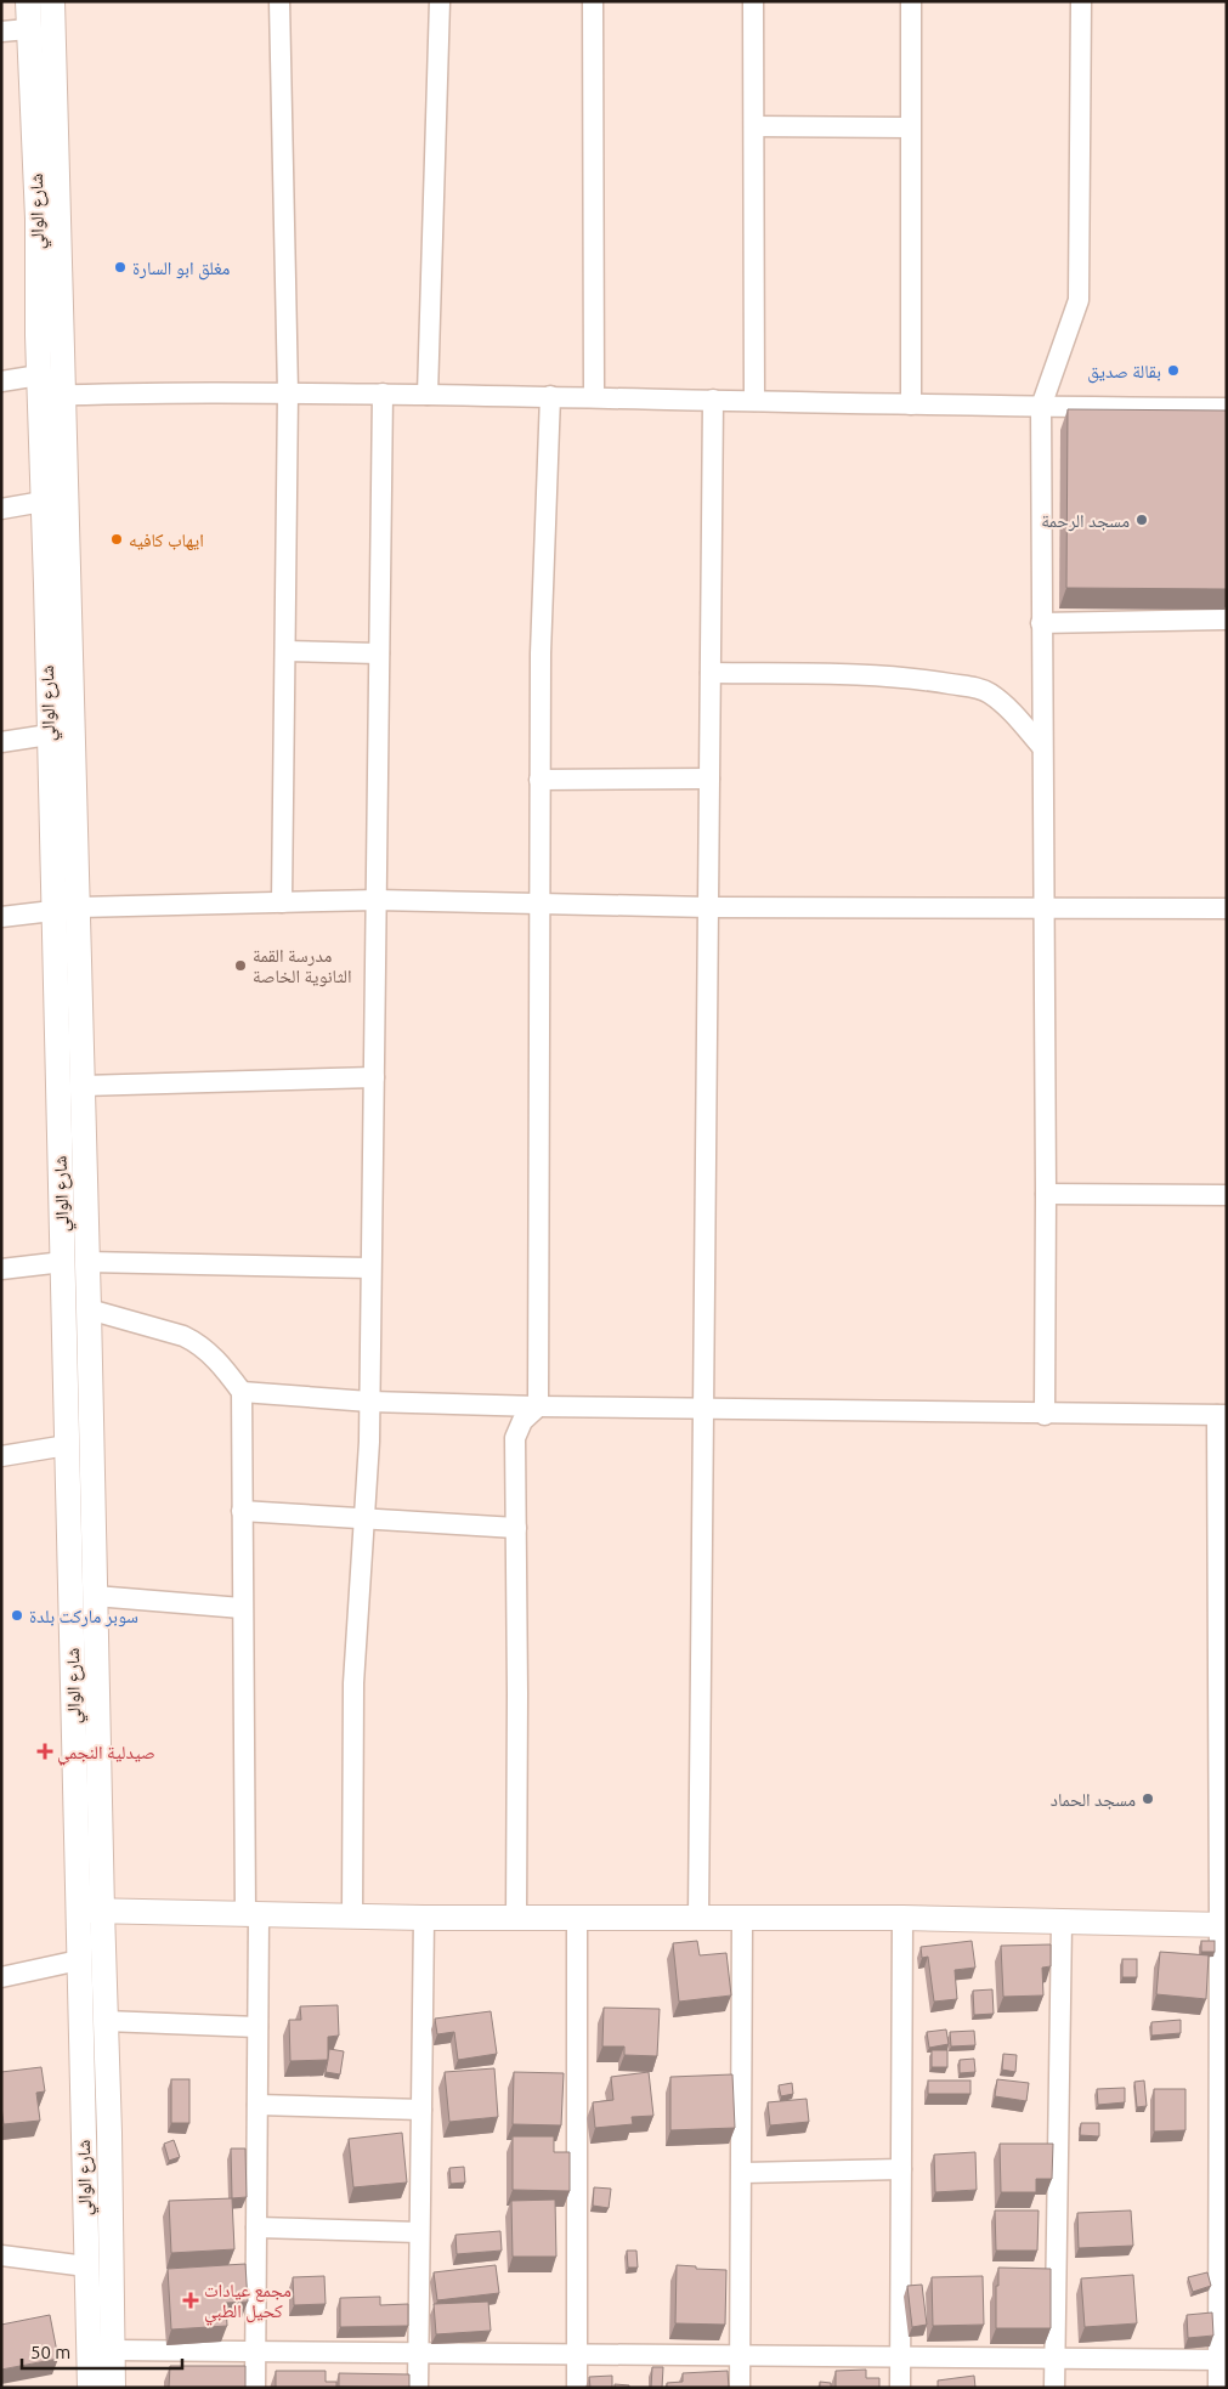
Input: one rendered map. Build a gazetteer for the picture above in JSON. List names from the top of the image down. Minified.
{"streets":{"street":["شارع الوالي"]},"places":{"other":["مغلق ابو السارة","بقالة صديق","مسجد الرحمة","ايهاب كافيه","مدرسة القمة الثانوية الخاصة","سوبر ماركت بلدة","مسجد الحماد"],"health":["صيدلية النجمي","مجمع عيادات كحيل الطبي"]},"scale_bar":"50 m"}
